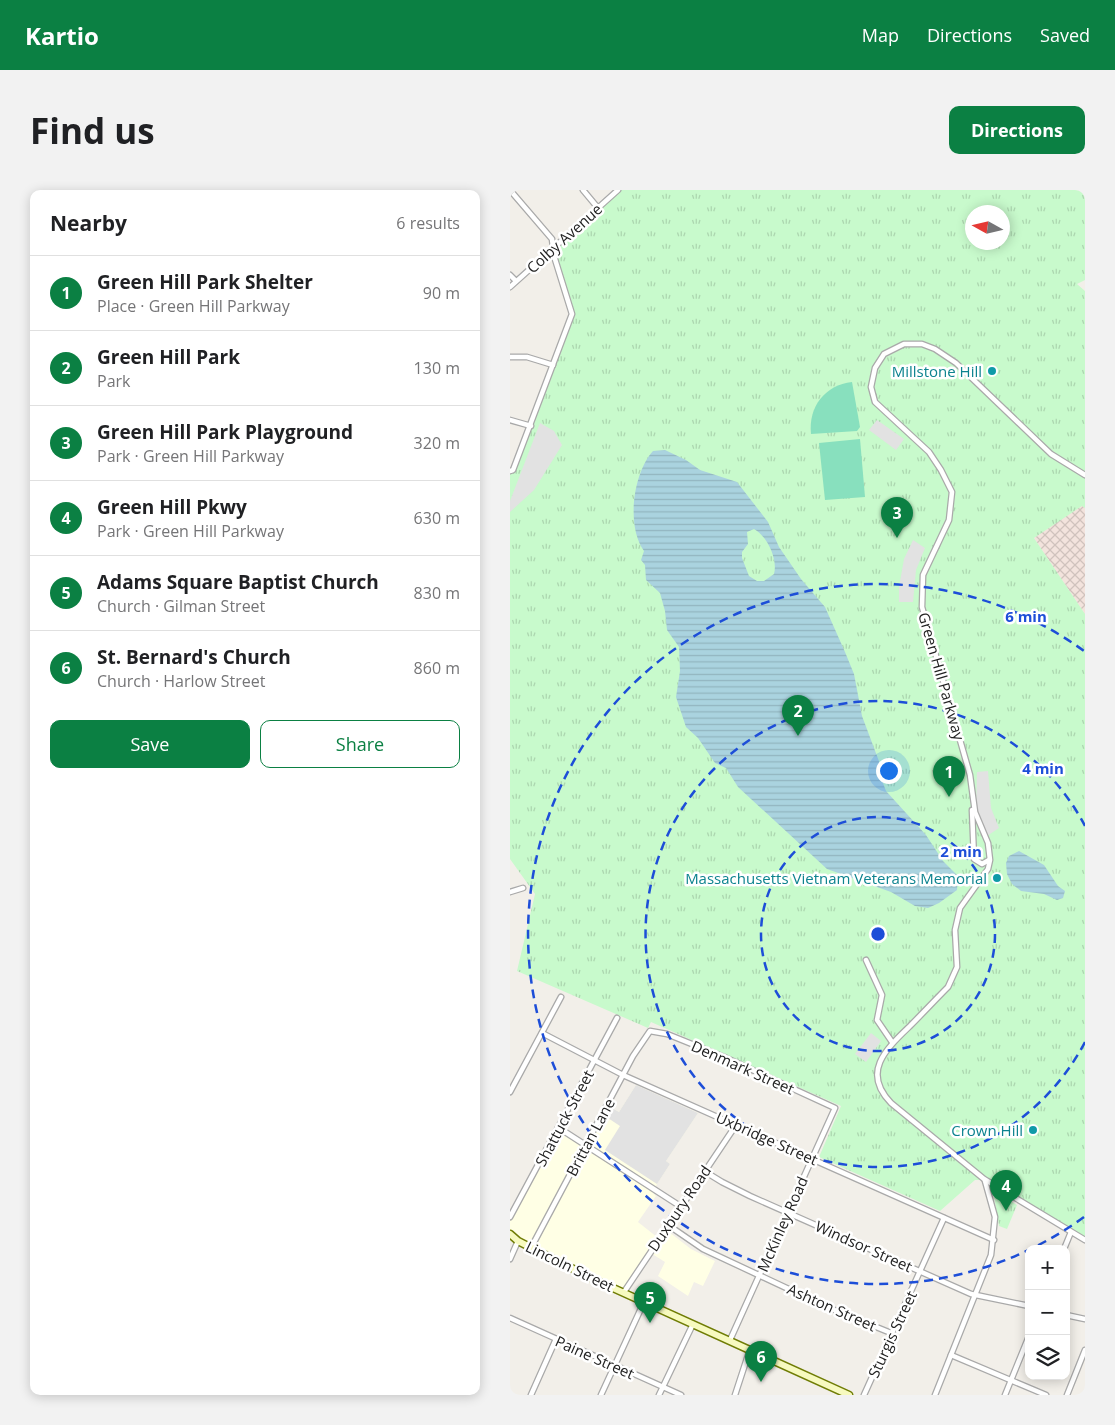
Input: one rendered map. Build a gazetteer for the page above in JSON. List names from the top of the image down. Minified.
{"streets":{"main road":["Lincoln Street"],"street":["Colby Avenue","Green Hill Parkway","Denmark Street","Shattuck Street","Brittan Lane","Uxbridge Street","Duxbury Road","McKinley Road","Windsor Street","Ashton Street","Sturgis Street","Paine Street"]},"crossings":[["Denmark Street","Brittan Lane"],["Denmark Street","McKinley Road"],["Shattuck Street","Uxbridge Street"],["Brittan Lane","Uxbridge Street"],["Brittan Lane","Lincoln Street"],["Uxbridge Street","Duxbury Road"],["Uxbridge Street","McKinley Road"],["Uxbridge Street","Sturgis Street"],["Duxbury Road","Windsor Street"],["Duxbury Road","Lincoln Street"],["Duxbury Road","Ashton Street"],["McKinley Road","Windsor Street"],["McKinley Road","Lincoln Street"],["McKinley Road","Ashton Street"],["Windsor Street","Sturgis Street"],["Ashton Street","Sturgis Street"]],"places":["Millstone Hill","Massachusetts Vietnam Veterans Memorial","Crown Hill"],"north":"left","page":{"header":"Kartio","nav":["Map","Directions","Saved"],"buttons":["Directions",["Save","Share"]],"title":"Find us","heading":["Nearby","6 results"],"list":[{"mark":"1","name":"Green Hill Park Shelter","note":"Place · Green Hill Parkway","value":"90 m"},{"mark":"2","name":"Green Hill Park","note":"Park","value":"130 m"},{"mark":"3","name":"Green Hill Park Playground","note":"Park · Green Hill Parkway","value":"320 m"},{"mark":"4","name":"Green Hill Pkwy","note":"Park · Green Hill Parkway","value":"630 m"},{"mark":"5","name":"Adams Square Baptist Church","note":"Church · Gilman Street","value":"830 m"},{"mark":"6","name":"St. Bernard's Church","note":"Church · Harlow Street","value":"860 m"}],"pins":["3","2","1","4","5","6"],"map_buttons":["+","−"]},"rings":["6 min","4 min","2 min"]}
